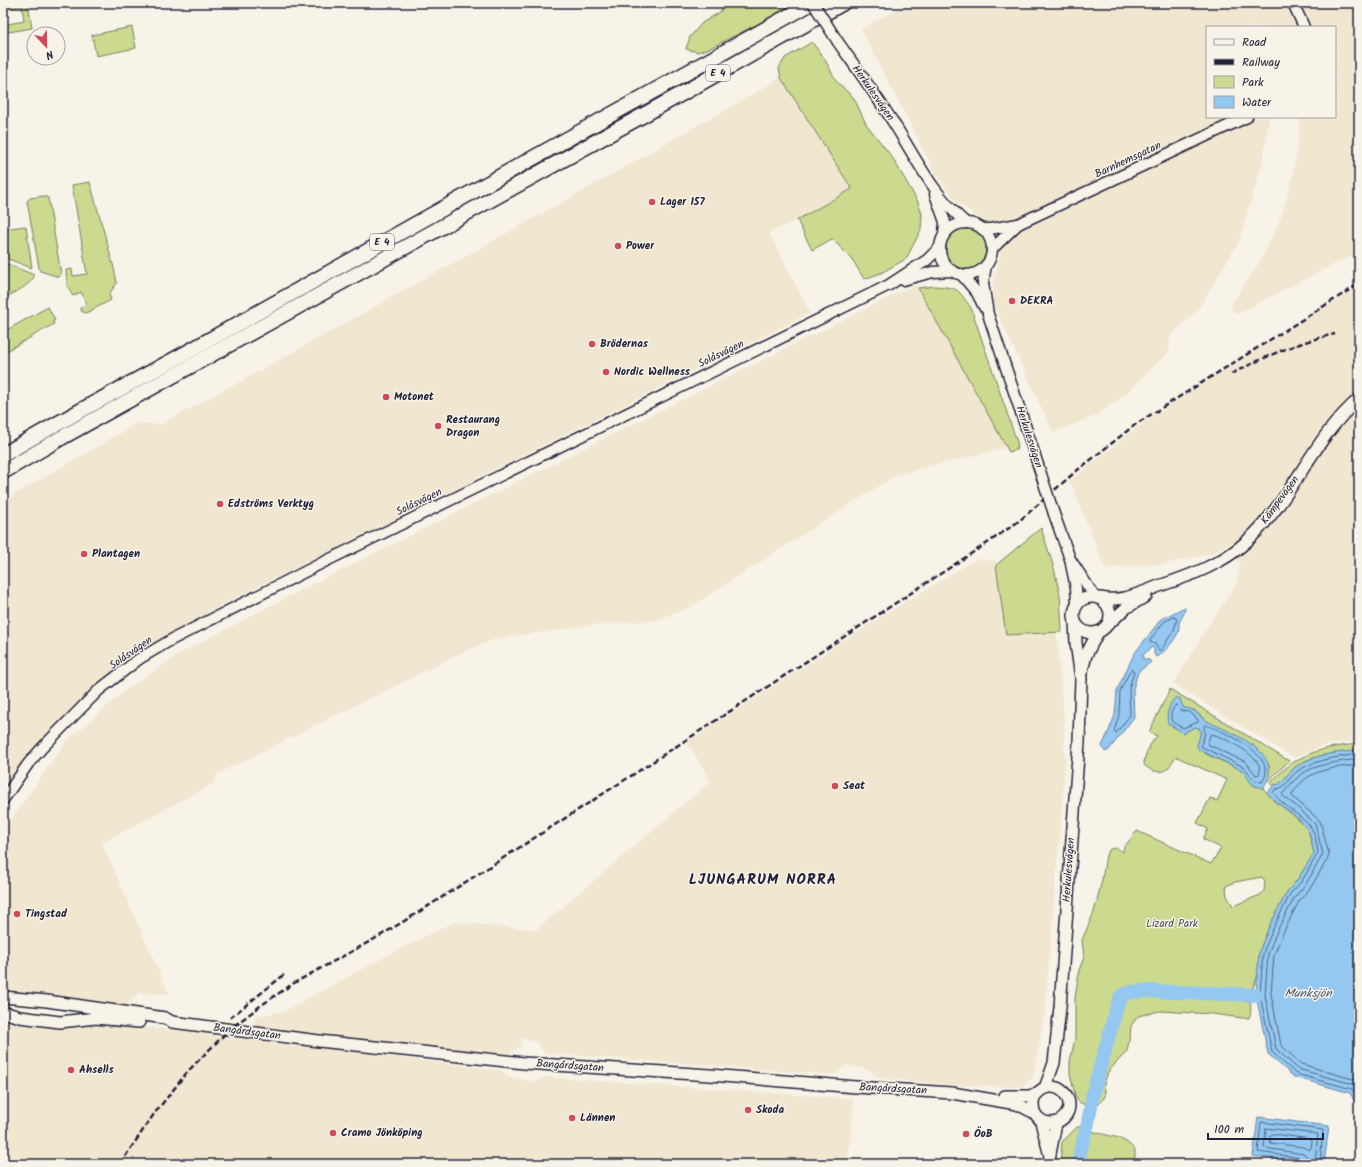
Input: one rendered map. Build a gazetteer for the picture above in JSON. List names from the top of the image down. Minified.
{"streets":{"highway":["E 4"],"main road":["Herkulesvägen","Kämpevägen","Bangårdsgatan"],"street":["Barnhemsgatan","Solåsvägen"]},"crossings":[["E 4","Herkulesvägen"],["Herkulesvägen","Barnhemsgatan"],["Herkulesvägen","Solåsvägen"],["Herkulesvägen","Kämpevägen"],["Herkulesvägen","Bangårdsgatan"],["Barnhemsgatan","Solåsvägen"]],"districts":["LJUNGARUM NORRA"],"water":["Munksjön"],"parks":["Lizard Park"],"places":["Lager 157","Power","DEKRA","Brödernas","Nordic Wellness","Motonet","Restaurang Dragon","Edströms Verktyg","Plantagen","Seat","Tingstad","Ahsells","Skoda","Lännen","Cramo Jönköping","ÖoB"],"legend":["Road","Railway","Park","Water"],"scale_bar":"100 m","north":"bottom"}
